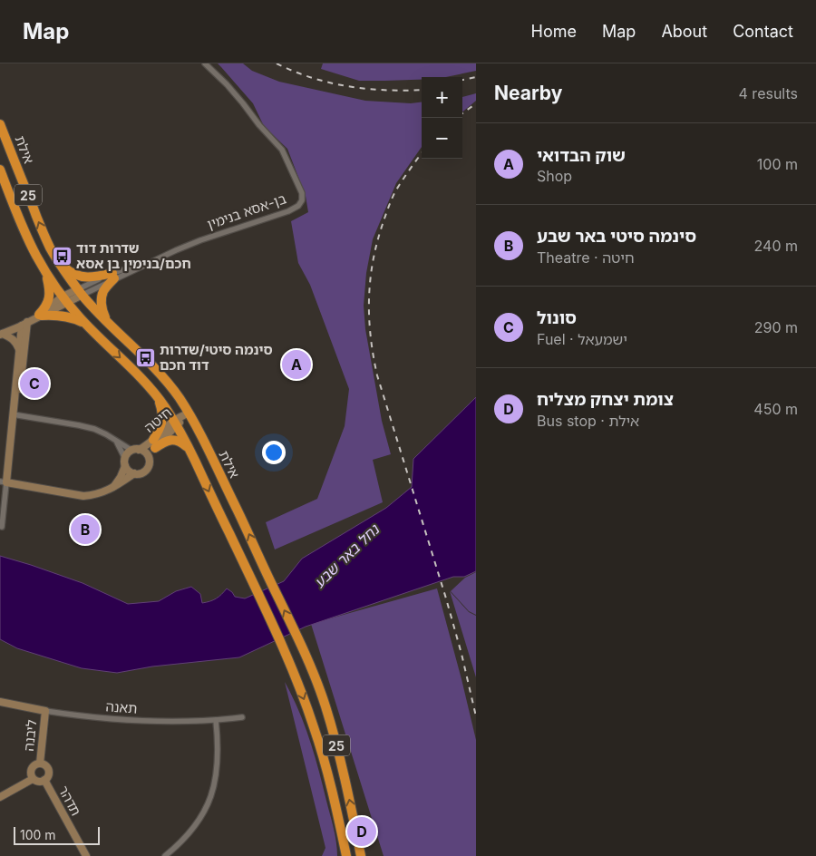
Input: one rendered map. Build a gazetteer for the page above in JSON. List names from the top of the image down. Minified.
{"streets":{"highway":["אילת","25"],"street":["בן-אסא בנימין","חיטה","תאנה","ליבנה","תדהר"]},"crossings":[["אילת","בן-אסא בנימין"],["אילת","חיטה"],["25","בן-אסא בנימין"],["25","חיטה"],["תאנה","ליבנה"],["ליבנה","תדהר"]],"water":["נחל באר שבע"],"places":{"bus stop":["שדרות דוד חכם/בנימין בן אסא","סינמה סיטי/שדרות דוד חכם"]},"scale_bar":"100 m","page":{"header":"Map","nav":["Home","Map","About","Contact"],"heading":["Nearby","4 results"],"map_buttons":["+","−"],"list":[{"mark":"A","name":"שוק הבדואי","note":"Shop","value":"100 m"},{"mark":"B","name":"סינמה סיטי באר שבע","note":"Theatre · חיטה","value":"240 m"},{"mark":"C","name":"סונול","note":"Fuel · ישמעאל","value":"290 m"},{"mark":"D","name":"צומת יצחק מצליח","note":"Bus stop · אילת","value":"450 m"}],"pins":["A","C","B","D"],"scale":"100 m"}}
